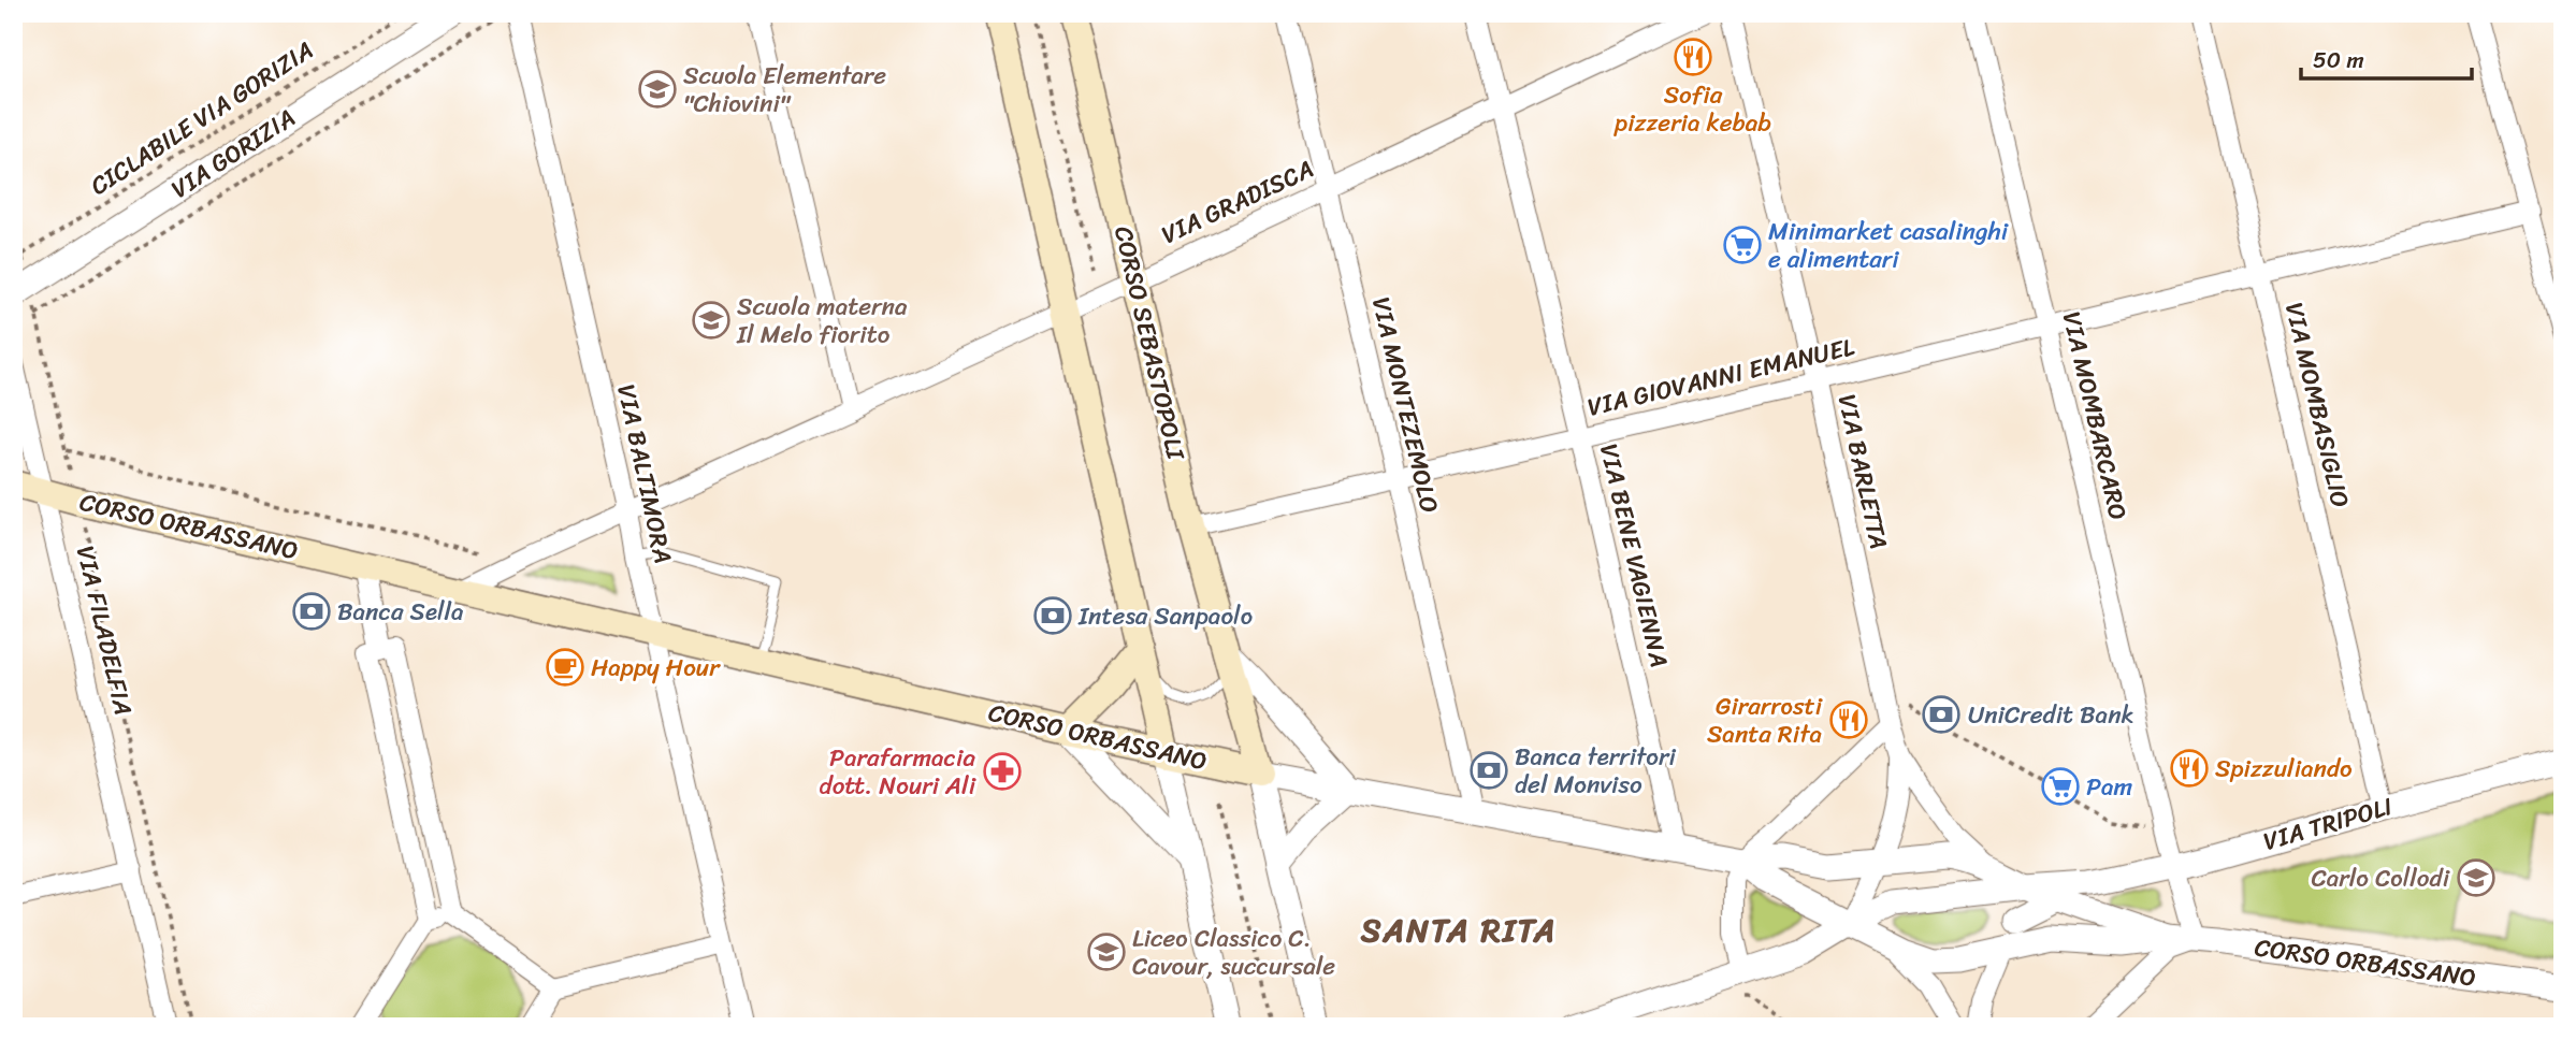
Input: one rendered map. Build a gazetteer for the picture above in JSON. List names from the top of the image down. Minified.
{"streets":{"main road":["CORSO SEBASTOPOLI","CORSO ORBASSANO"],"street":["VIA GORIZIA","VIA GRADISCA","VIA GIOVANNI EMANUEL","VIA MONTEZEMOLO","VIA MOMBASIGLIO","VIA MOMBARCARO","VIA BARLETTA","VIA BALTIMORA","VIA BENE VAGIENNA","VIA FILADELFIA","VIA TRIPOLI"],"path":["CICLABILE VIA GORIZIA"]},"crossings":[["VIA GRADISCA","CORSO SEBASTOPOLI"],["VIA GRADISCA","VIA MONTEZEMOLO"],["VIA GRADISCA","VIA BALTIMORA"],["VIA GRADISCA","VIA BENE VAGIENNA"],["CORSO SEBASTOPOLI","VIA GIOVANNI EMANUEL"],["CORSO SEBASTOPOLI","CORSO ORBASSANO"],["VIA GIOVANNI EMANUEL","VIA MONTEZEMOLO"],["VIA GIOVANNI EMANUEL","VIA MOMBASIGLIO"],["VIA GIOVANNI EMANUEL","VIA MOMBARCARO"],["VIA GIOVANNI EMANUEL","VIA BARLETTA"],["VIA GIOVANNI EMANUEL","VIA BENE VAGIENNA"],["VIA MONTEZEMOLO","CORSO ORBASSANO"],["VIA MOMBASIGLIO","VIA TRIPOLI"],["VIA MOMBARCARO","CORSO ORBASSANO"],["VIA MOMBARCARO","VIA TRIPOLI"],["VIA BALTIMORA","CORSO ORBASSANO"],["CORSO ORBASSANO","VIA BENE VAGIENNA"],["CORSO ORBASSANO","VIA FILADELFIA"]],"districts":["SANTA RITA"],"places":{"restaurant":["Sofia pizzeria kebab","Girarrosti Santa Rita","Spizzuliando"],"school or university":["Scuola Elementare \"Chiovini\"","Scuola materna Il Melo fiorito","Carlo Collodi","Liceo Classico C. Cavour, succursale"],"supermarket":["Minimarket casalinghi e alimentari","Pam"],"bank":["Banca Sella","Intesa Sanpaolo","UniCredit Bank","Banca territori del Monviso"],"cafe":["Happy Hour"],"pharmacy":["Parafarmacia dott. Nouri Ali"]},"scale_bar":"50 m"}
